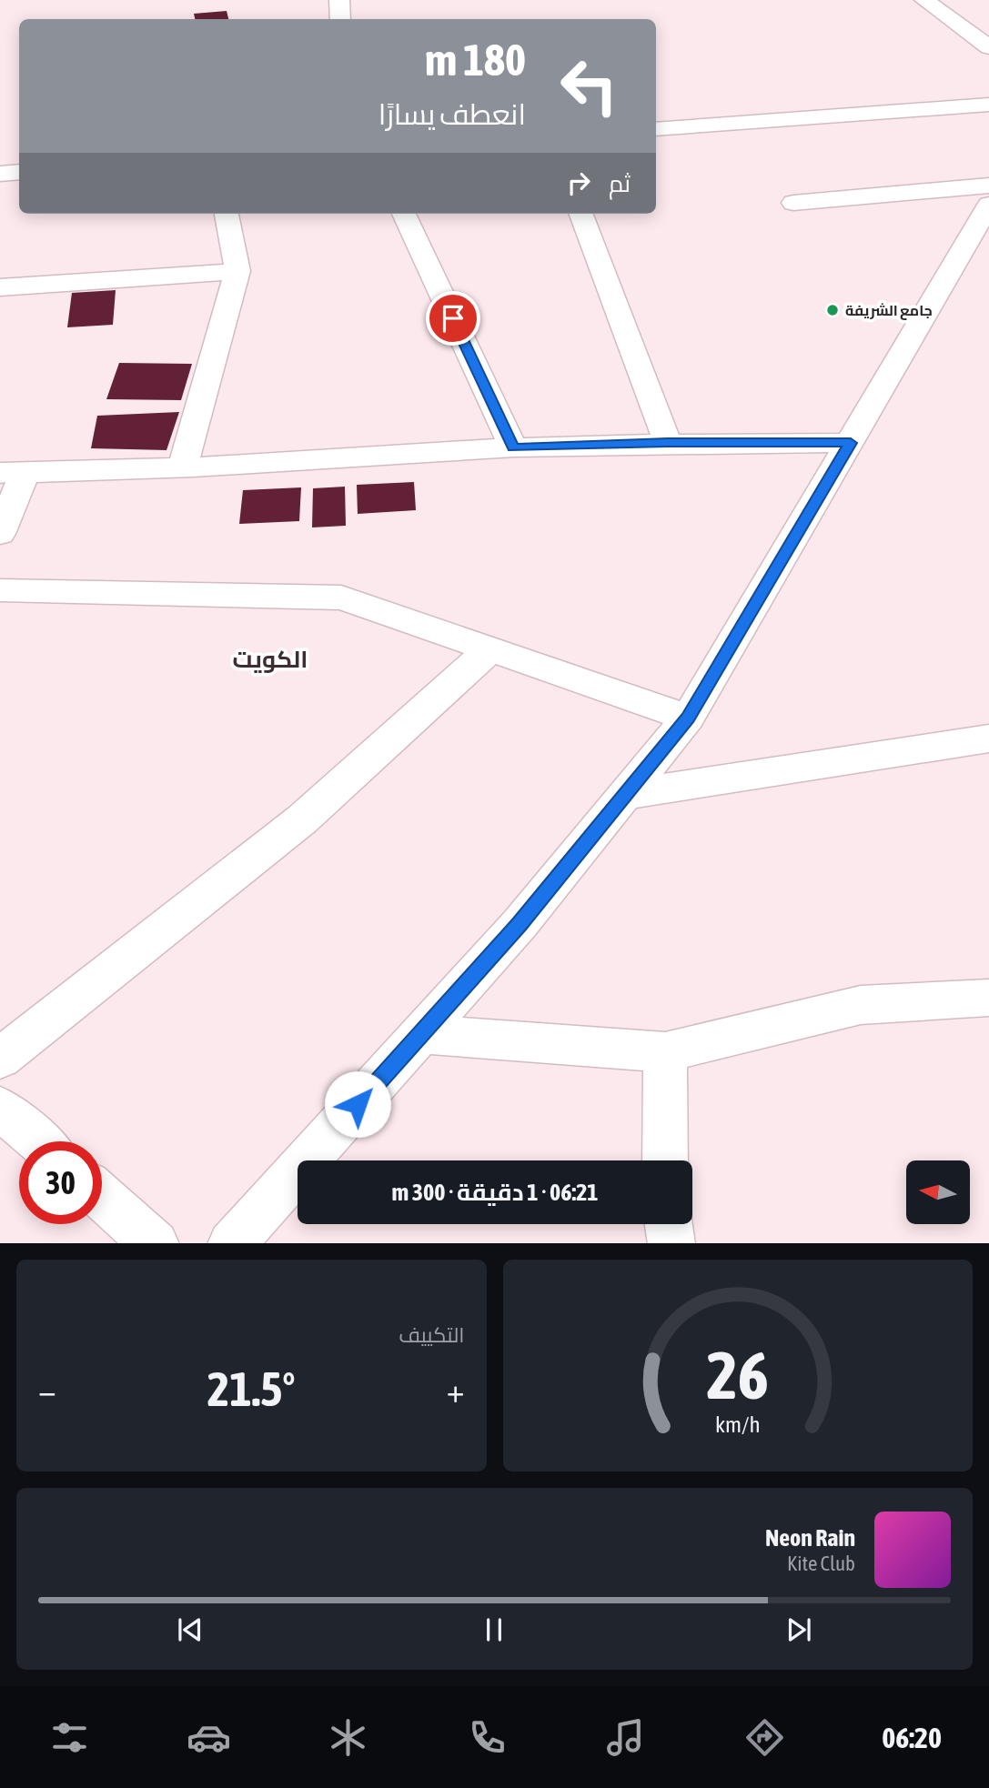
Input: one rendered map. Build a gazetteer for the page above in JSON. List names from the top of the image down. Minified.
{"districts":["الكويت"],"places":["جامع الشريفة"],"north":"left","page":{"turn":["180 m","انعطف يسارًا"],"then":"ثم","limit":"30","trip":"06:21 · 1 دقيقة · 300 m","tile":"التكييف","heat":["−","21.5°","+"],"song":["Neon Rain","Kite Club"],"tabs":"06:20","gauge":["26","km/h"]}}
